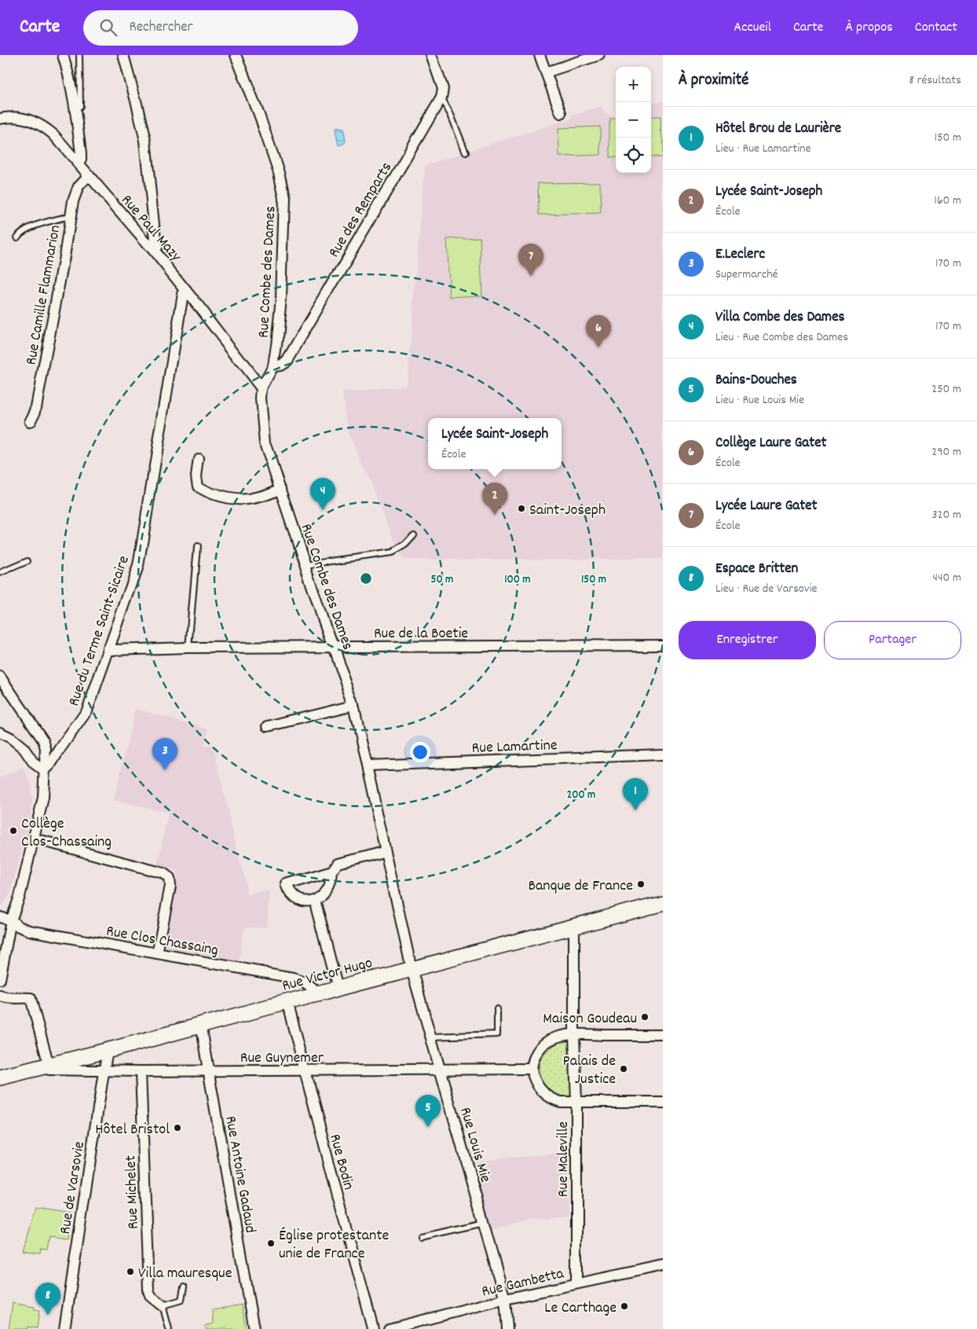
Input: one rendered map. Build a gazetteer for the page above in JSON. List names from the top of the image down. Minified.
{"streets":{"main road":["Rue Victor Hugo"],"street":["Rue des Remparts","Rue Paul Mazy","Rue Combe des Dames","Rue Camille Flammarion","Rue du Terme Saint-Sicaire","Rue de la Boetie","Rue Lamartine","Rue Clos Chassaing","Rue Guynemer","Rue Louis Mie","Rue Maleville","Rue Bodin","Rue Antoine Gadaud","Rue de Varsovie","Rue Michelet","Rue Gambetta"]},"crossings":[["Rue des Remparts","Rue Combe des Dames"],["Rue Paul Mazy","Rue Combe des Dames"],["Rue Paul Mazy","Rue Camille Flammarion"],["Rue Paul Mazy","Rue du Terme Saint-Sicaire"],["Rue Combe des Dames","Rue de la Boetie"],["Rue Combe des Dames","Rue Lamartine"],["Rue Combe des Dames","Rue Victor Hugo"],["Rue Combe des Dames","Rue Louis Mie"],["Rue du Terme Saint-Sicaire","Rue de la Boetie"],["Rue Clos Chassaing","Rue Victor Hugo"],["Rue Victor Hugo","Rue Guynemer"],["Rue Victor Hugo","Rue Louis Mie"],["Rue Victor Hugo","Rue Maleville"],["Rue Victor Hugo","Rue Bodin"],["Rue Victor Hugo","Rue Antoine Gadaud"],["Rue Victor Hugo","Rue de Varsovie"],["Rue Guynemer","Rue Louis Mie"],["Rue Guynemer","Rue Bodin"],["Rue Guynemer","Rue Antoine Gadaud"],["Rue Guynemer","Rue de Varsovie"],["Rue Guynemer","Rue Michelet"],["Rue Louis Mie","Rue Gambetta"],["Rue Maleville","Rue Gambetta"]],"places":["Saint-Joseph","Collège Clos-Chassaing","Banque de France","Maison Goudeau","Palais de Justice","Hôtel Bristol","Église protestante unie de France","Villa mauresque","Le Carthage"],"page":{"header":"Carte","search":"Rechercher","nav":["Accueil","Carte","À propos","Contact"],"heading":["À proximité","8 résultats"],"map_buttons":["+","−"],"list":[{"mark":"1","name":"Hôtel Brou de Laurière","note":"Lieu · Rue Lamartine","value":"150 m"},{"mark":"2","name":"Lycée Saint-Joseph","note":"École","value":"160 m"},{"mark":"3","name":"E.Leclerc","note":"Supermarché","value":"170 m"},{"mark":"4","name":"Villa Combe des Dames","note":"Lieu · Rue Combe des Dames","value":"170 m"},{"mark":"5","name":"Bains-Douches","note":"Lieu · Rue Louis Mie","value":"250 m"},{"mark":"6","name":"Collège Laure Gatet","note":"École","value":"290 m"},{"mark":"7","name":"Lycée Laure Gatet","note":"École","value":"320 m"},{"mark":"8","name":"Espace Britten","note":"Lieu · Rue de Varsovie","value":"440 m"}],"pins":["7","6","4","2","3","1","5","8"],"popup":["Lycée Saint-Joseph","École"],"buttons":["Enregistrer","Partager"]},"rings":["50 m","100 m","150 m","200 m"]}
